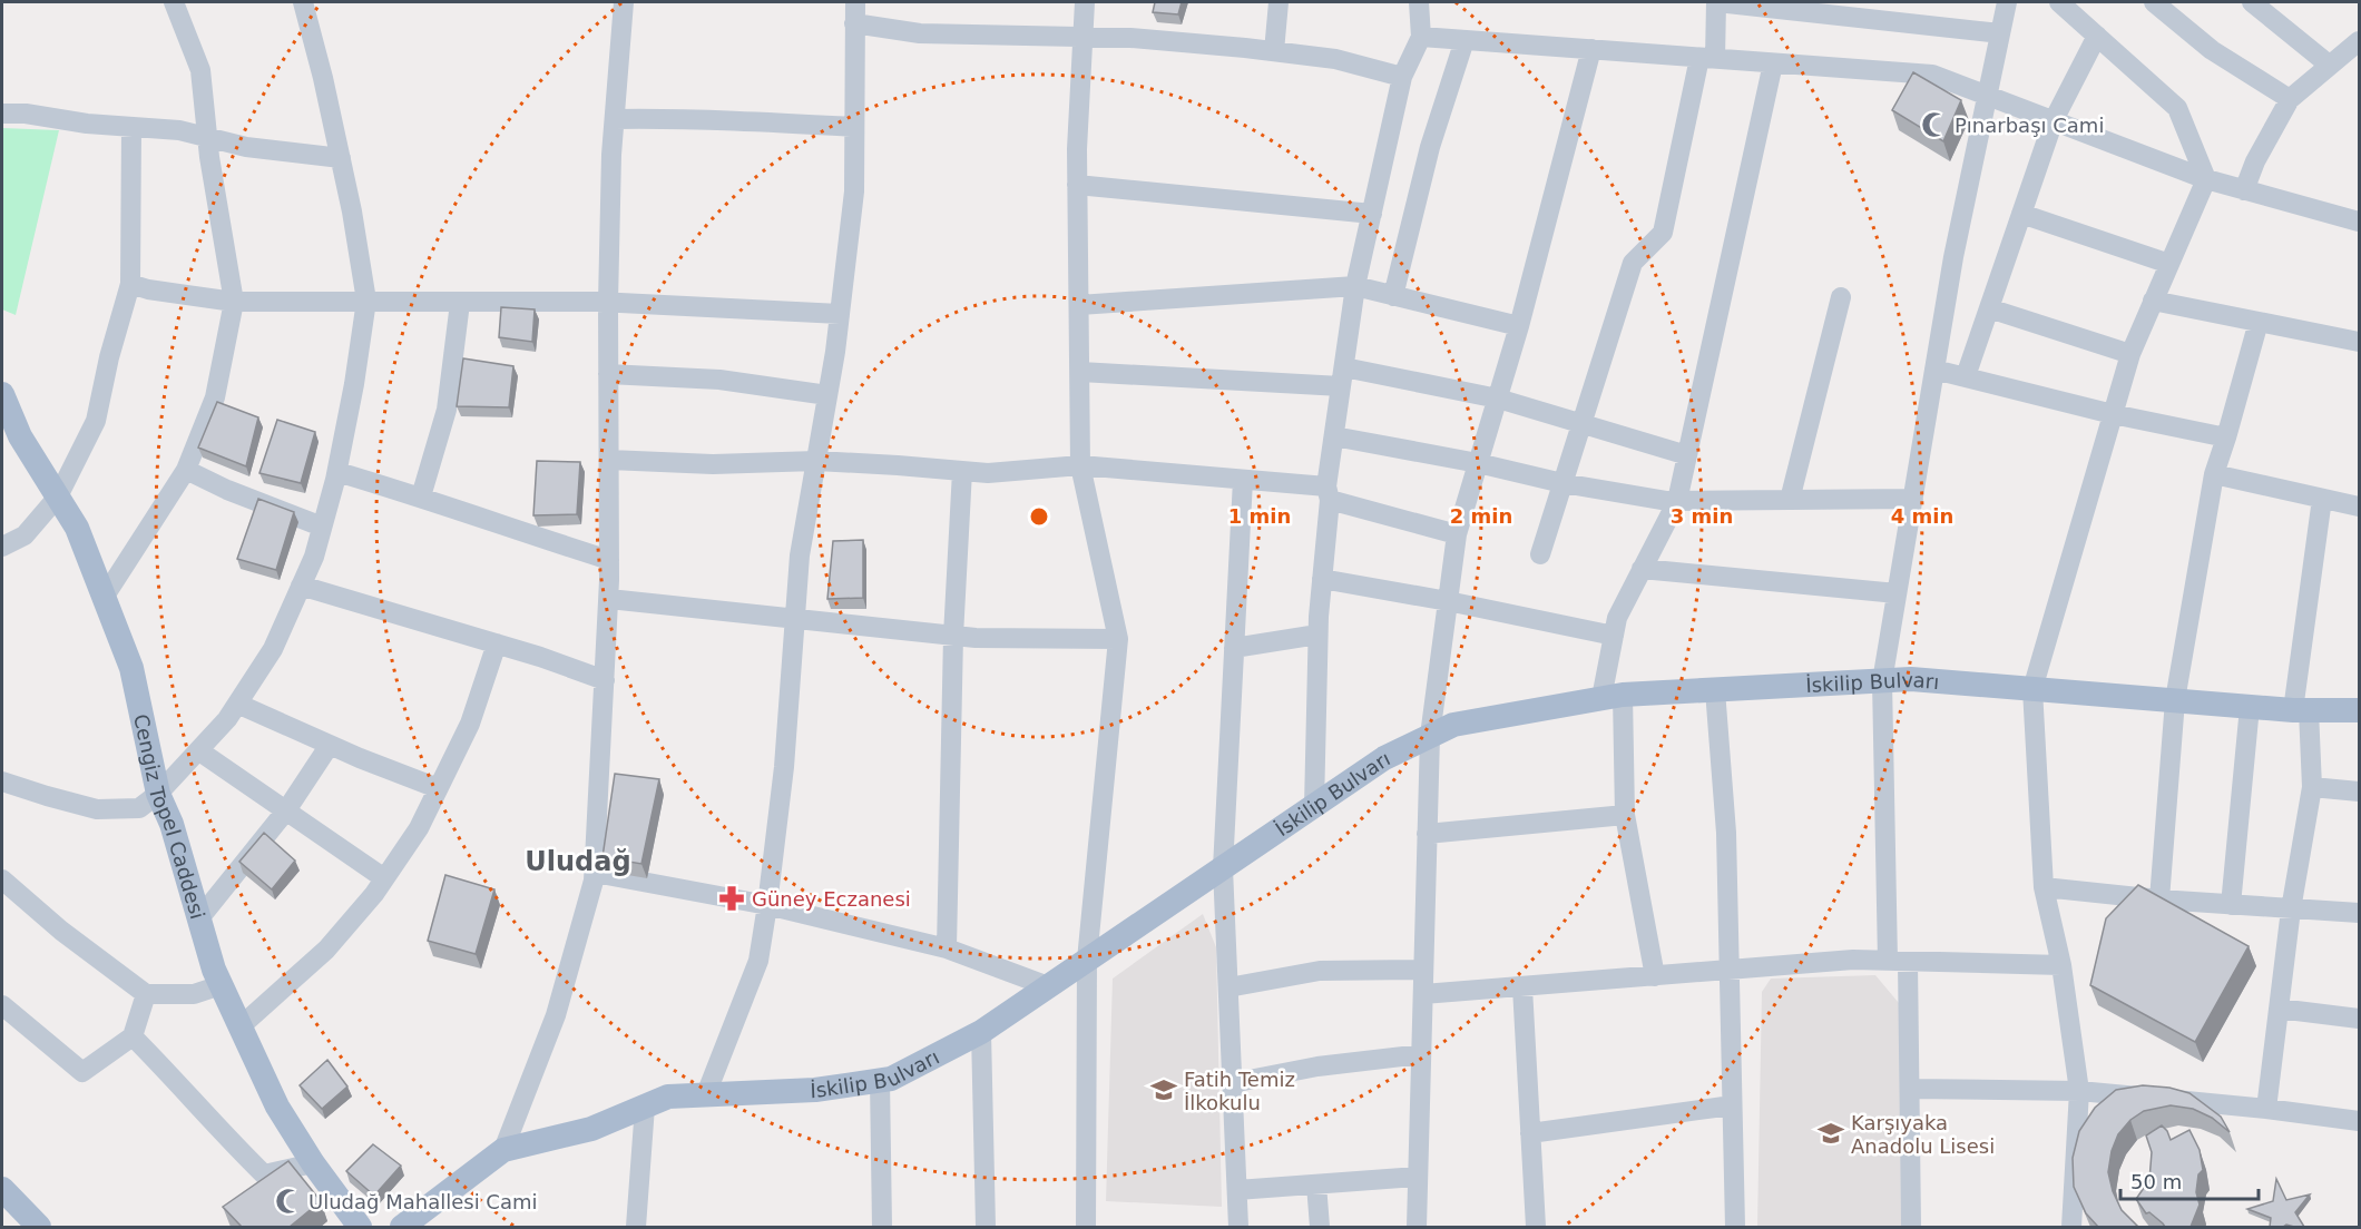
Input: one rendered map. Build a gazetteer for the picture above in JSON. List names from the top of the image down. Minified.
{"streets":{"main road":["İskilip Bulvarı","Cengiz Topel Caddesi"]},"districts":["Uludağ"],"places":{"mosque":["Pınarbaşı Cami","Uludağ Mahallesi Cami"],"pharmacy":["Güney Eczanesi"],"school or university":["Fatih Temiz İlkokulu","Karşıyaka Anadolu Lisesi"]},"scale_bar":"50 m","rings":["1 min","2 min","3 min","4 min"]}
